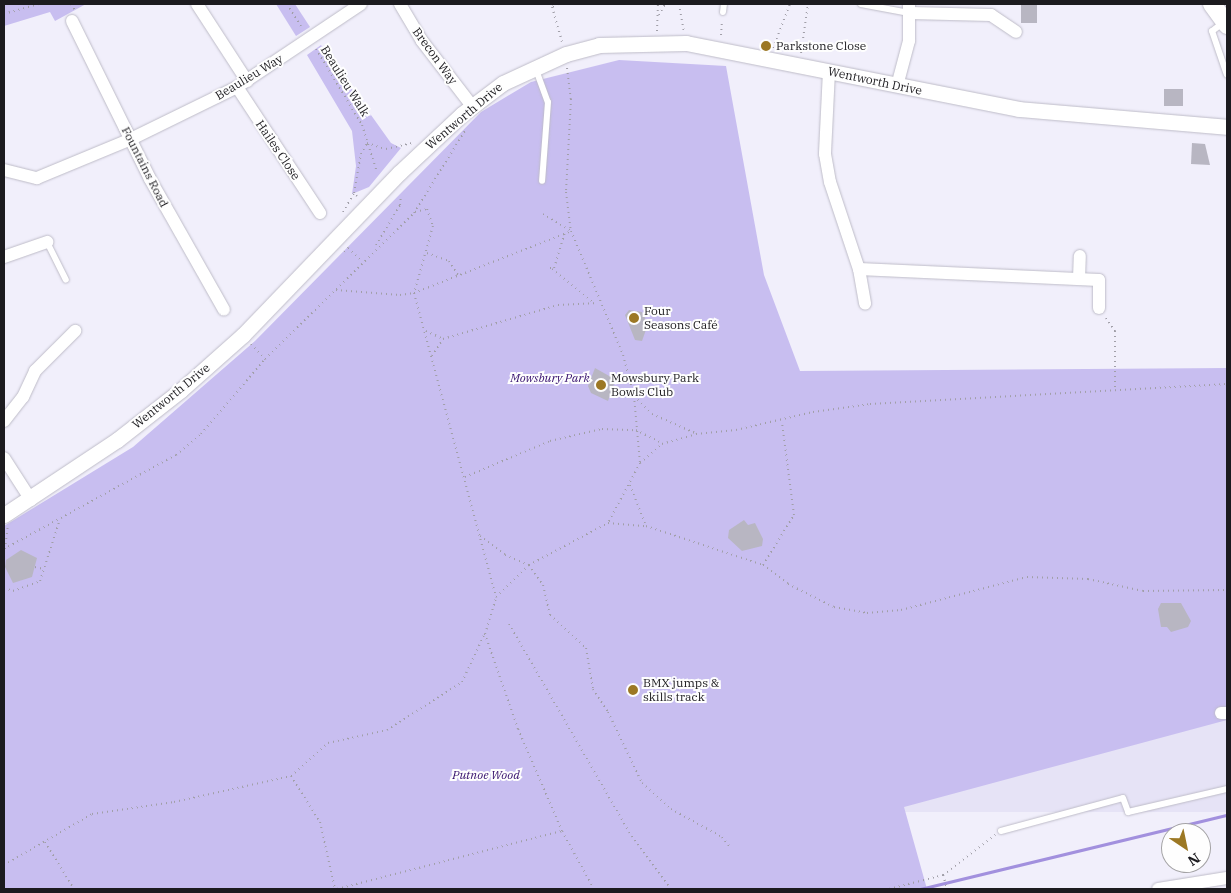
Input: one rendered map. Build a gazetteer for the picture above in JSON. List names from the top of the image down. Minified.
{"streets":{"street":["Brecon Way","Beaulieu Way","Wentworth Drive","Hailes Close","Fountains Road"],"path":["Beaulieu Walk"]},"crossings":[["Brecon Way","Wentworth Drive"],["Beaulieu Way","Beaulieu Walk"],["Beaulieu Way","Hailes Close"],["Beaulieu Way","Fountains Road"]],"parks":["Mowsbury Park","Putnoe Wood"],"places":["Parkstone Close","Four Seasons Café","Mowsbury Park Bowls Club","BMX jumps & skills track"],"north":"bottom right"}
